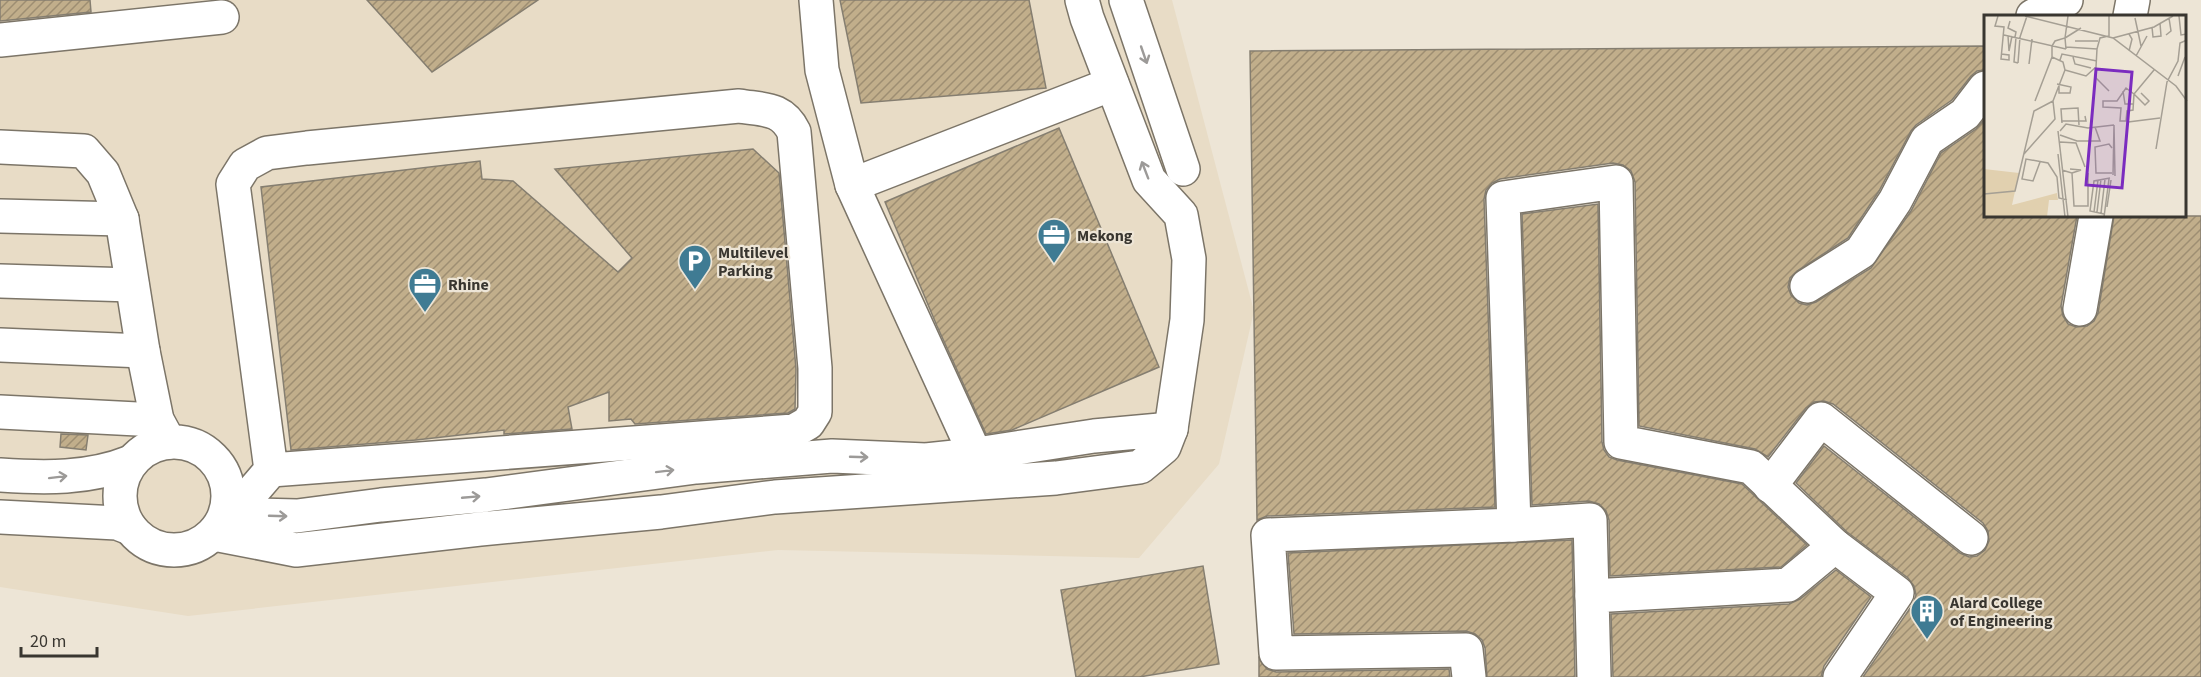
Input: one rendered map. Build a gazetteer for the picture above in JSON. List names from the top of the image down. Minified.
{"places":{"office":["Mekong","Rhine"],"parking":["Multilevel Parking"],"building":["Alard College of Engineering"]},"scale_bar":"20 m"}
